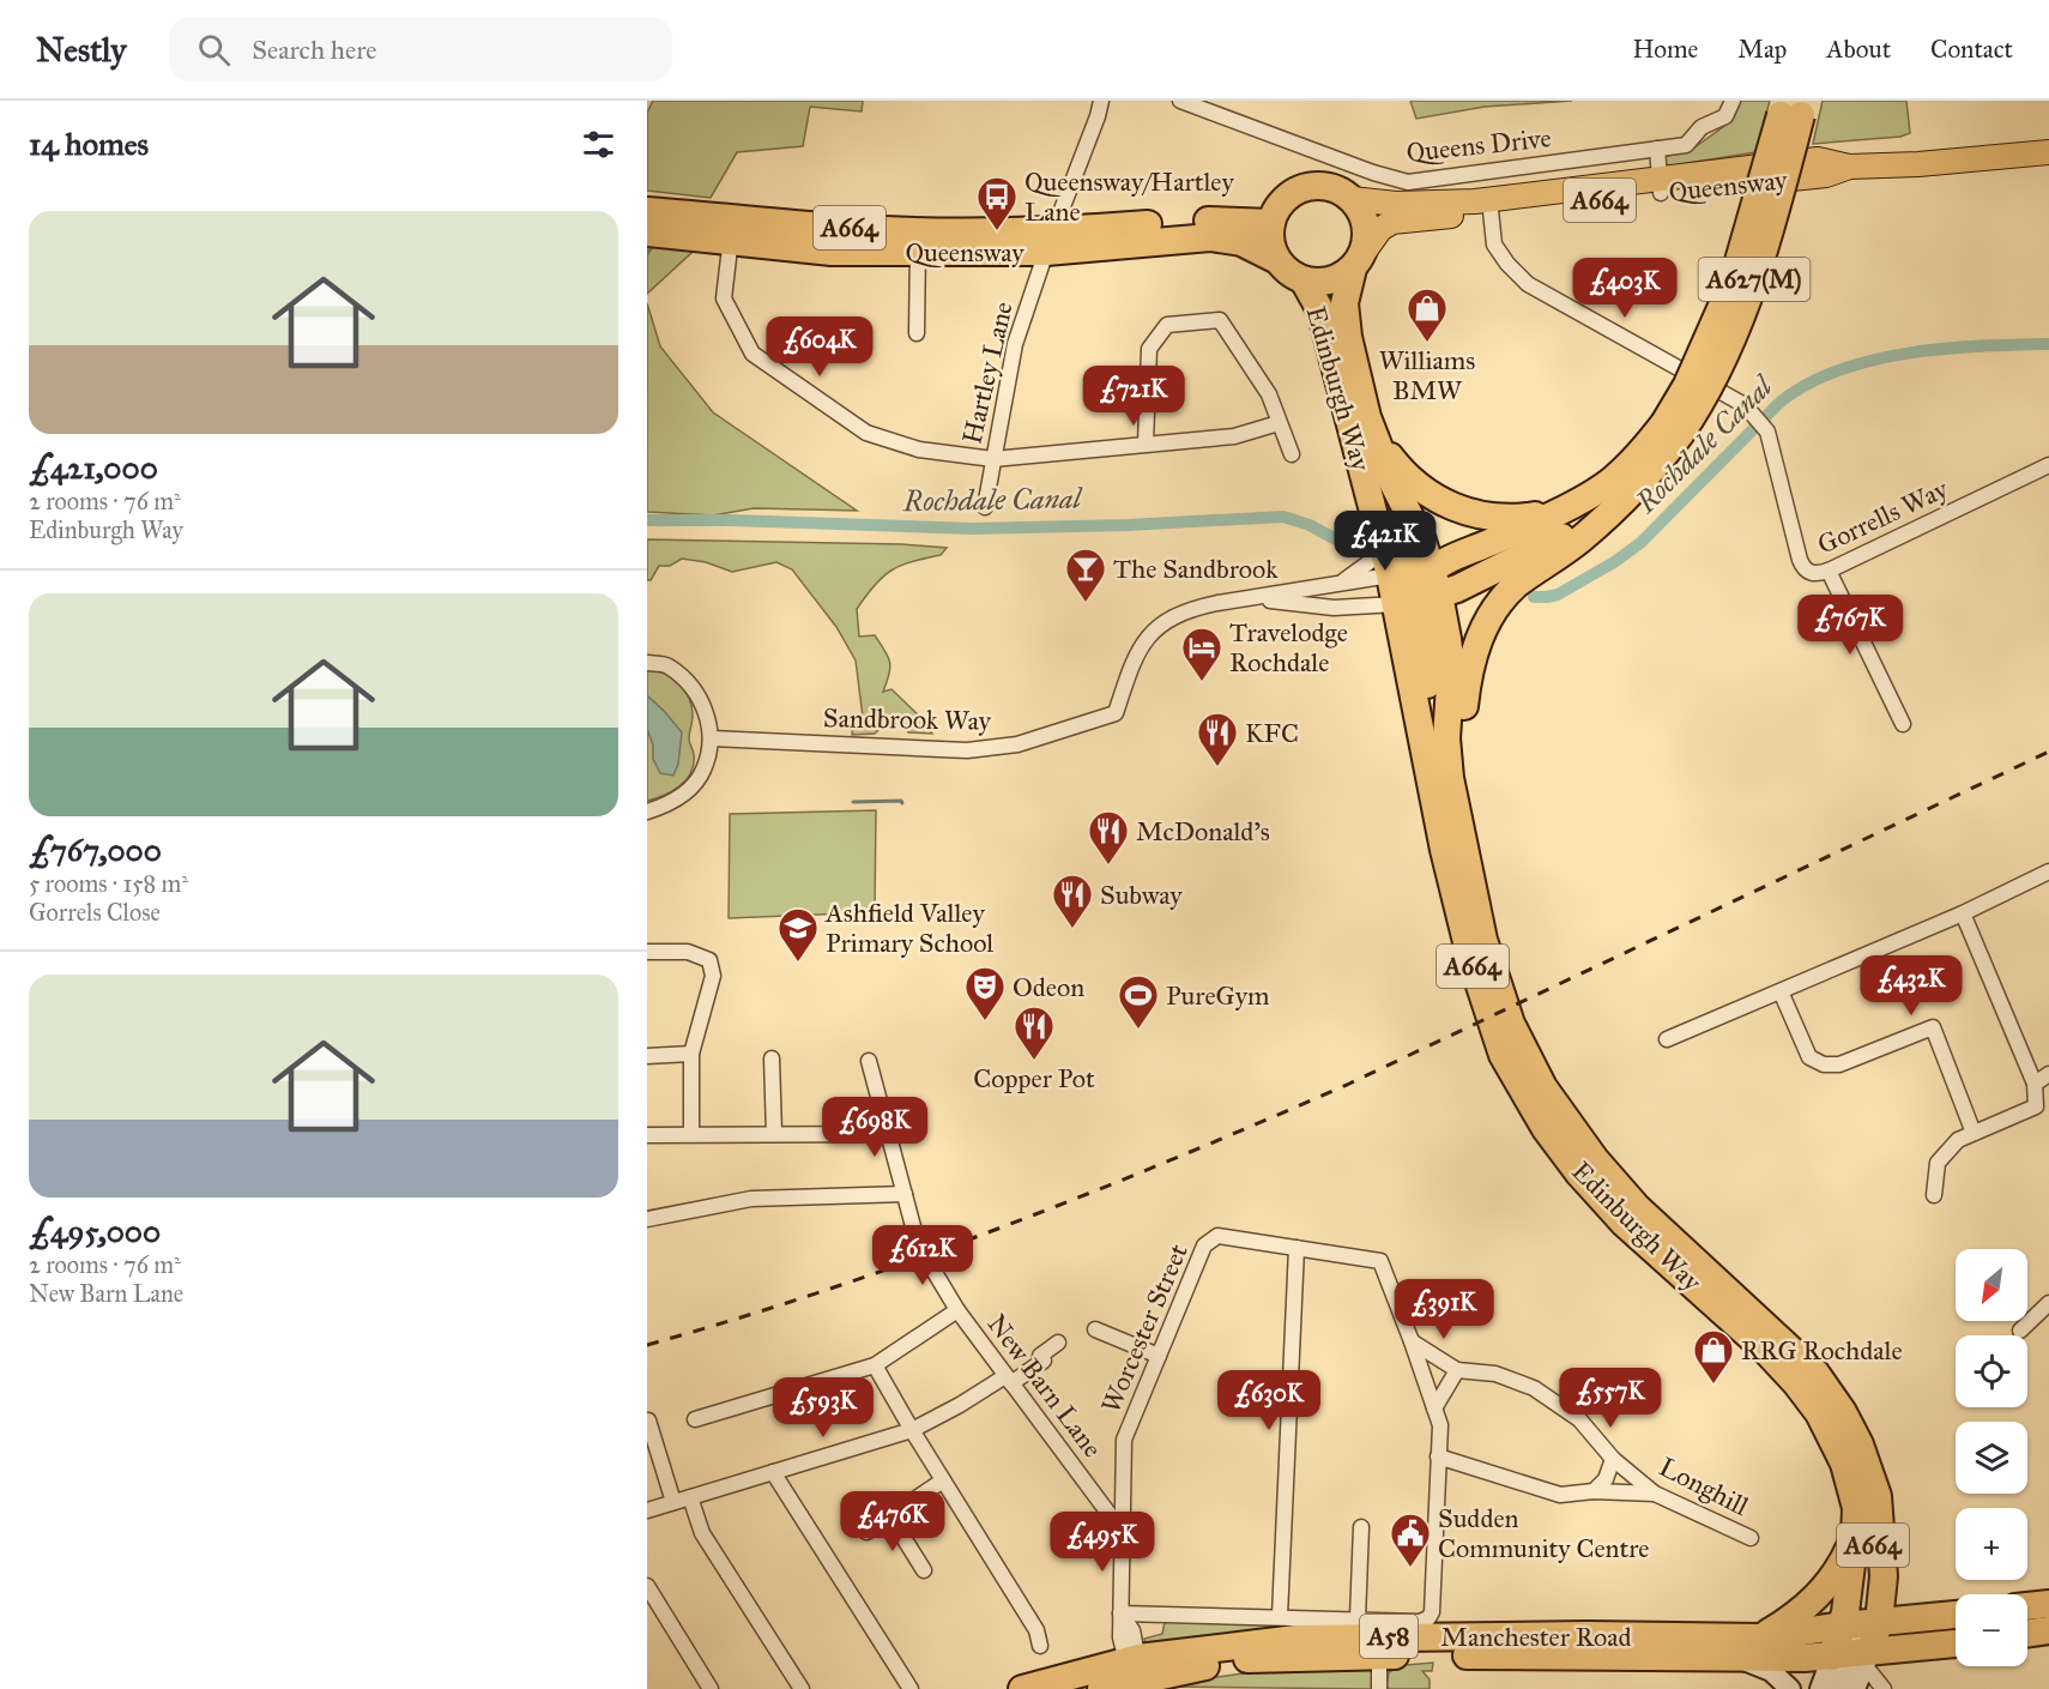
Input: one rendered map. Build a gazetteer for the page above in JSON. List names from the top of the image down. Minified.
{"streets":{"highway":["Queensway","A664","A627(M)","Edinburgh Way","A58","Manchester Road"],"street":["Queens Drive","Hartley Lane","Gorrells Way","Sandbrook Way","Worcester Street","New Barn Lane","Longhill"]},"crossings":[["Queensway","Hartley Lane"],["Queensway","Edinburgh Way"],["Queensway","Gorrells Way"],["A664","Edinburgh Way"],["A664","Manchester Road"],["A627(M)","Edinburgh Way"],["A627(M)","Sandbrook Way"],["Edinburgh Way","Sandbrook Way"],["Edinburgh Way","Manchester Road"],["Worcester Street","New Barn Lane"]],"water":["Rochdale Canal"],"places":{"bus stop":["Queensway/Hartley Lane"],"shop":["Williams BMW","RRG Rochdale"],"bar":["The Sandbrook"],"hotel":["Travelodge Rochdale"],"restaurant":["KFC","McDonald's","Subway","Copper Pot"],"school or university":["Ashfield Valley Primary School"],"theatre":["Odeon"],"sports":["PureGym"],"public building":["Sudden Community Centre"]},"north":"bottom left","page":{"header":"Nestly","search":"Search here","nav":["Home","Map","About","Contact"],"heading":"14 homes","list":[{"name":"£421,000","note":"2 rooms · 76 m² · Edinburgh Way"},{"name":"£767,000","note":"5 rooms · 158 m² · Gorrels Close"},{"name":"£495,000","note":"2 rooms · 76 m² · New Barn Lane"}],"price":["£403K","£604K","£721K","£421K","£767K","£432K","£698K","£612K","£391K","£557K","£630K","£593K","£476K","£495K"],"map_buttons":["+","−"]}}
